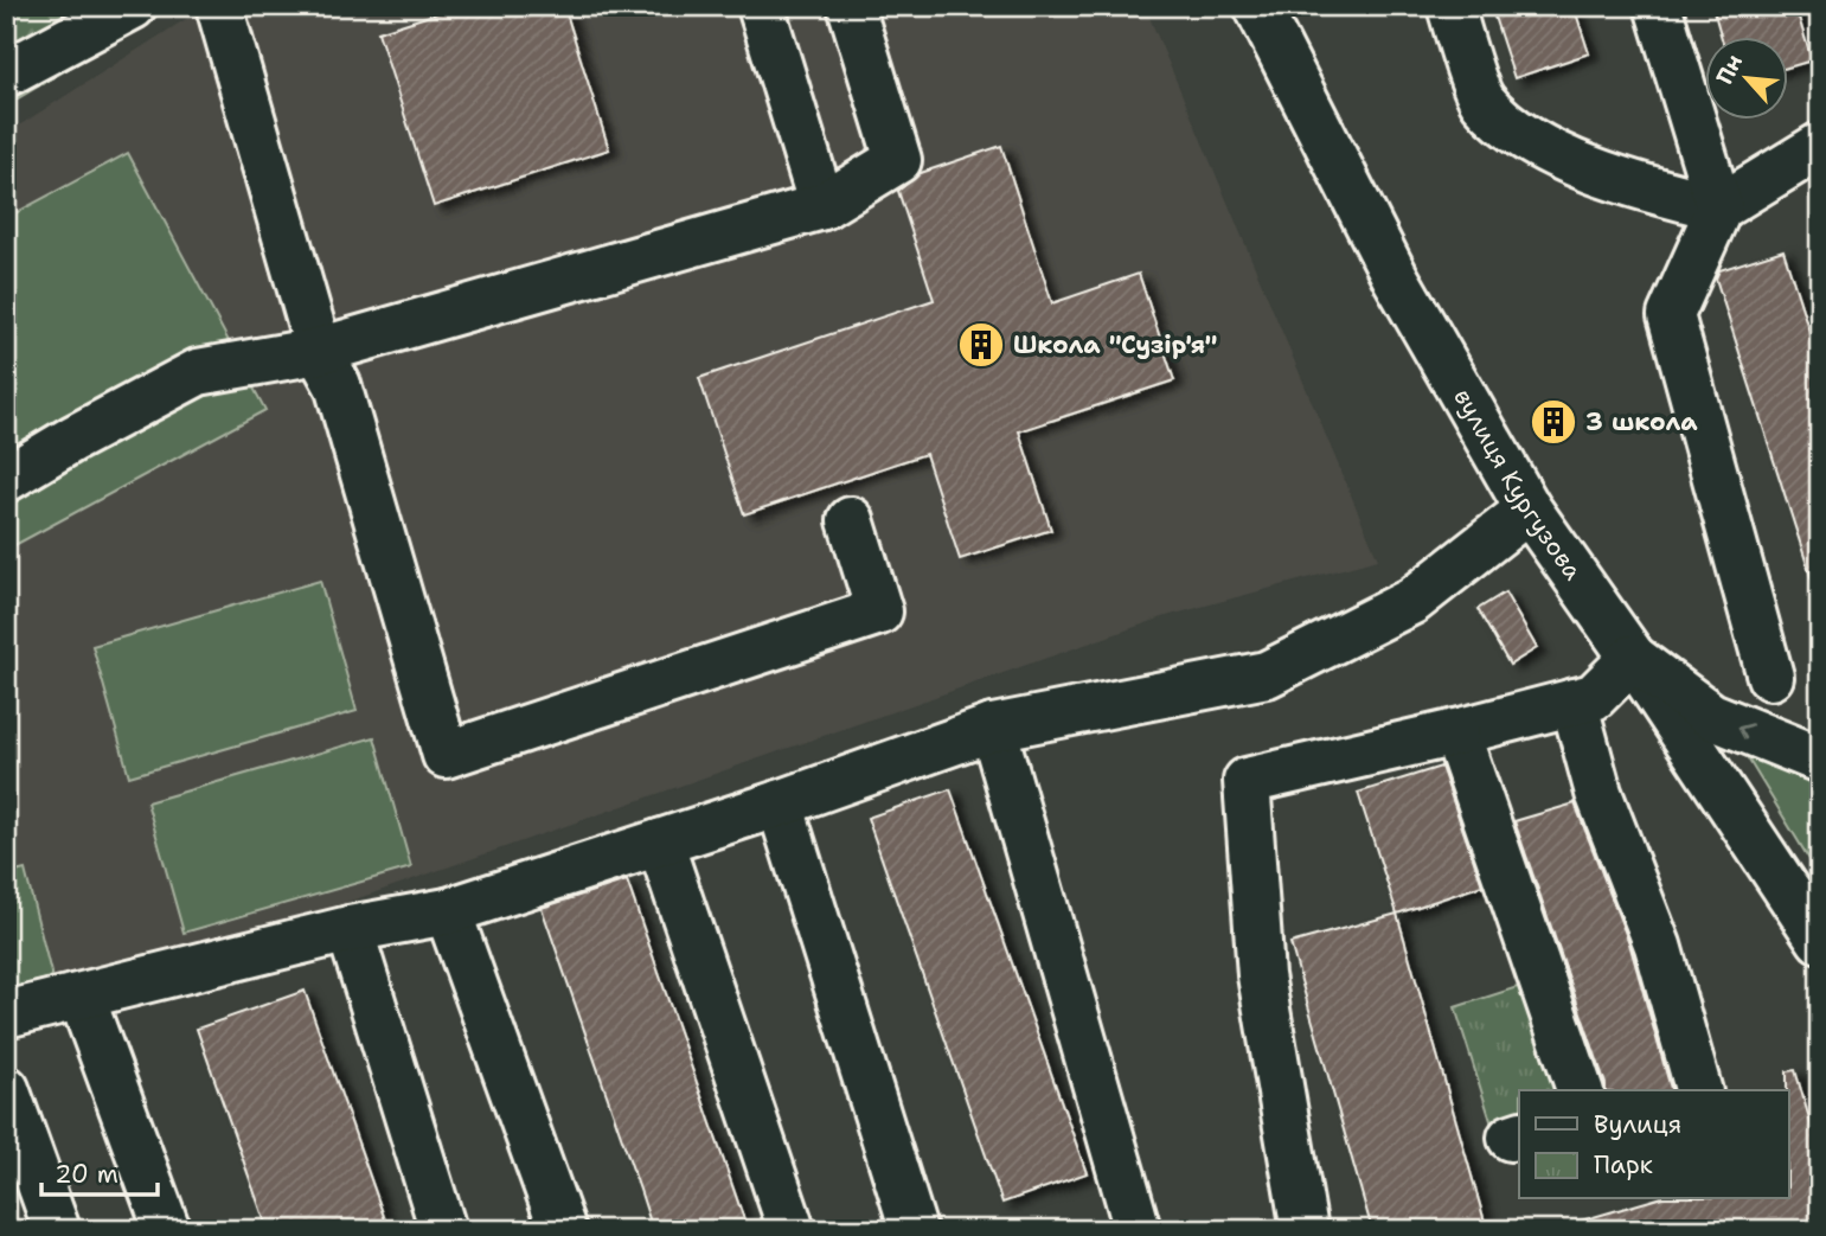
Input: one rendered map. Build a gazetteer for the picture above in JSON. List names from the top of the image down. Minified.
{"streets":{"street":["вулиця Кургузова"]},"places":{"building":["Школа \"Сузір'я\"","3 школа"]},"legend":["Вулиця","Парк"],"scale_bar":"20 m","north":"top left"}
